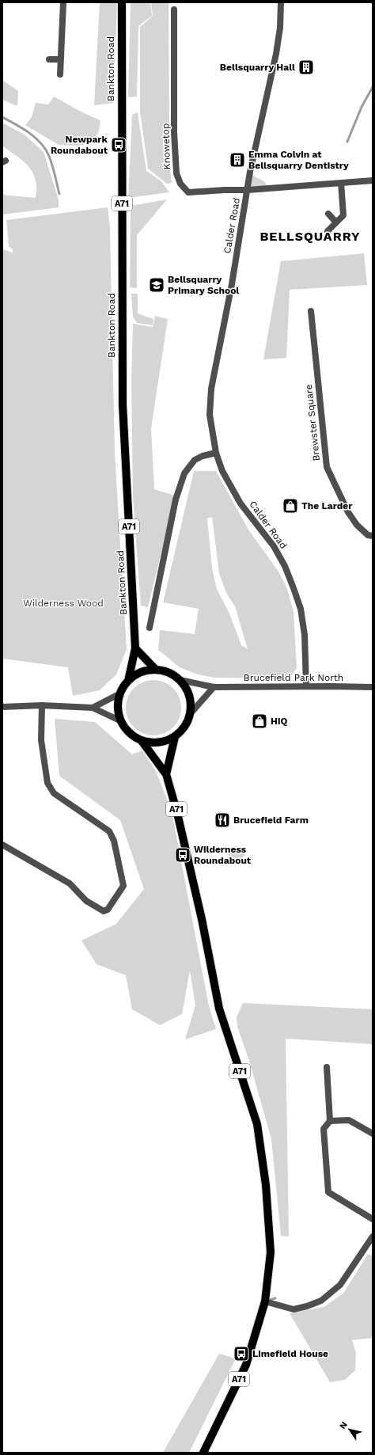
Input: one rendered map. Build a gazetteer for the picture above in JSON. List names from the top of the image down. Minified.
{"streets":{"main road":["Bankton Road","A71"],"street":["Knowetop","Calder Road","Brewster Square","Brucefield Park North"]},"crossings":[["Bankton Road","A71"],["Bankton Road","Brucefield Park North"],["Knowetop","Calder Road"],["A71","Brucefield Park North"],["Calder Road","Brucefield Park North"]],"districts":["BELLSQUARRY"],"parks":["Wilderness Wood"],"places":{"building":["Bellsquarry Hall","Emma Colvin at Bellsquarry Dentistry"],"bus stop":["Newpark Roundabout","Wilderness Roundabout","Limefield House"],"school or university":["Bellsquarry Primary School"],"shop":["The Larder","HiQ"],"restaurant":["Brucefield Farm"]},"north":"top left"}
